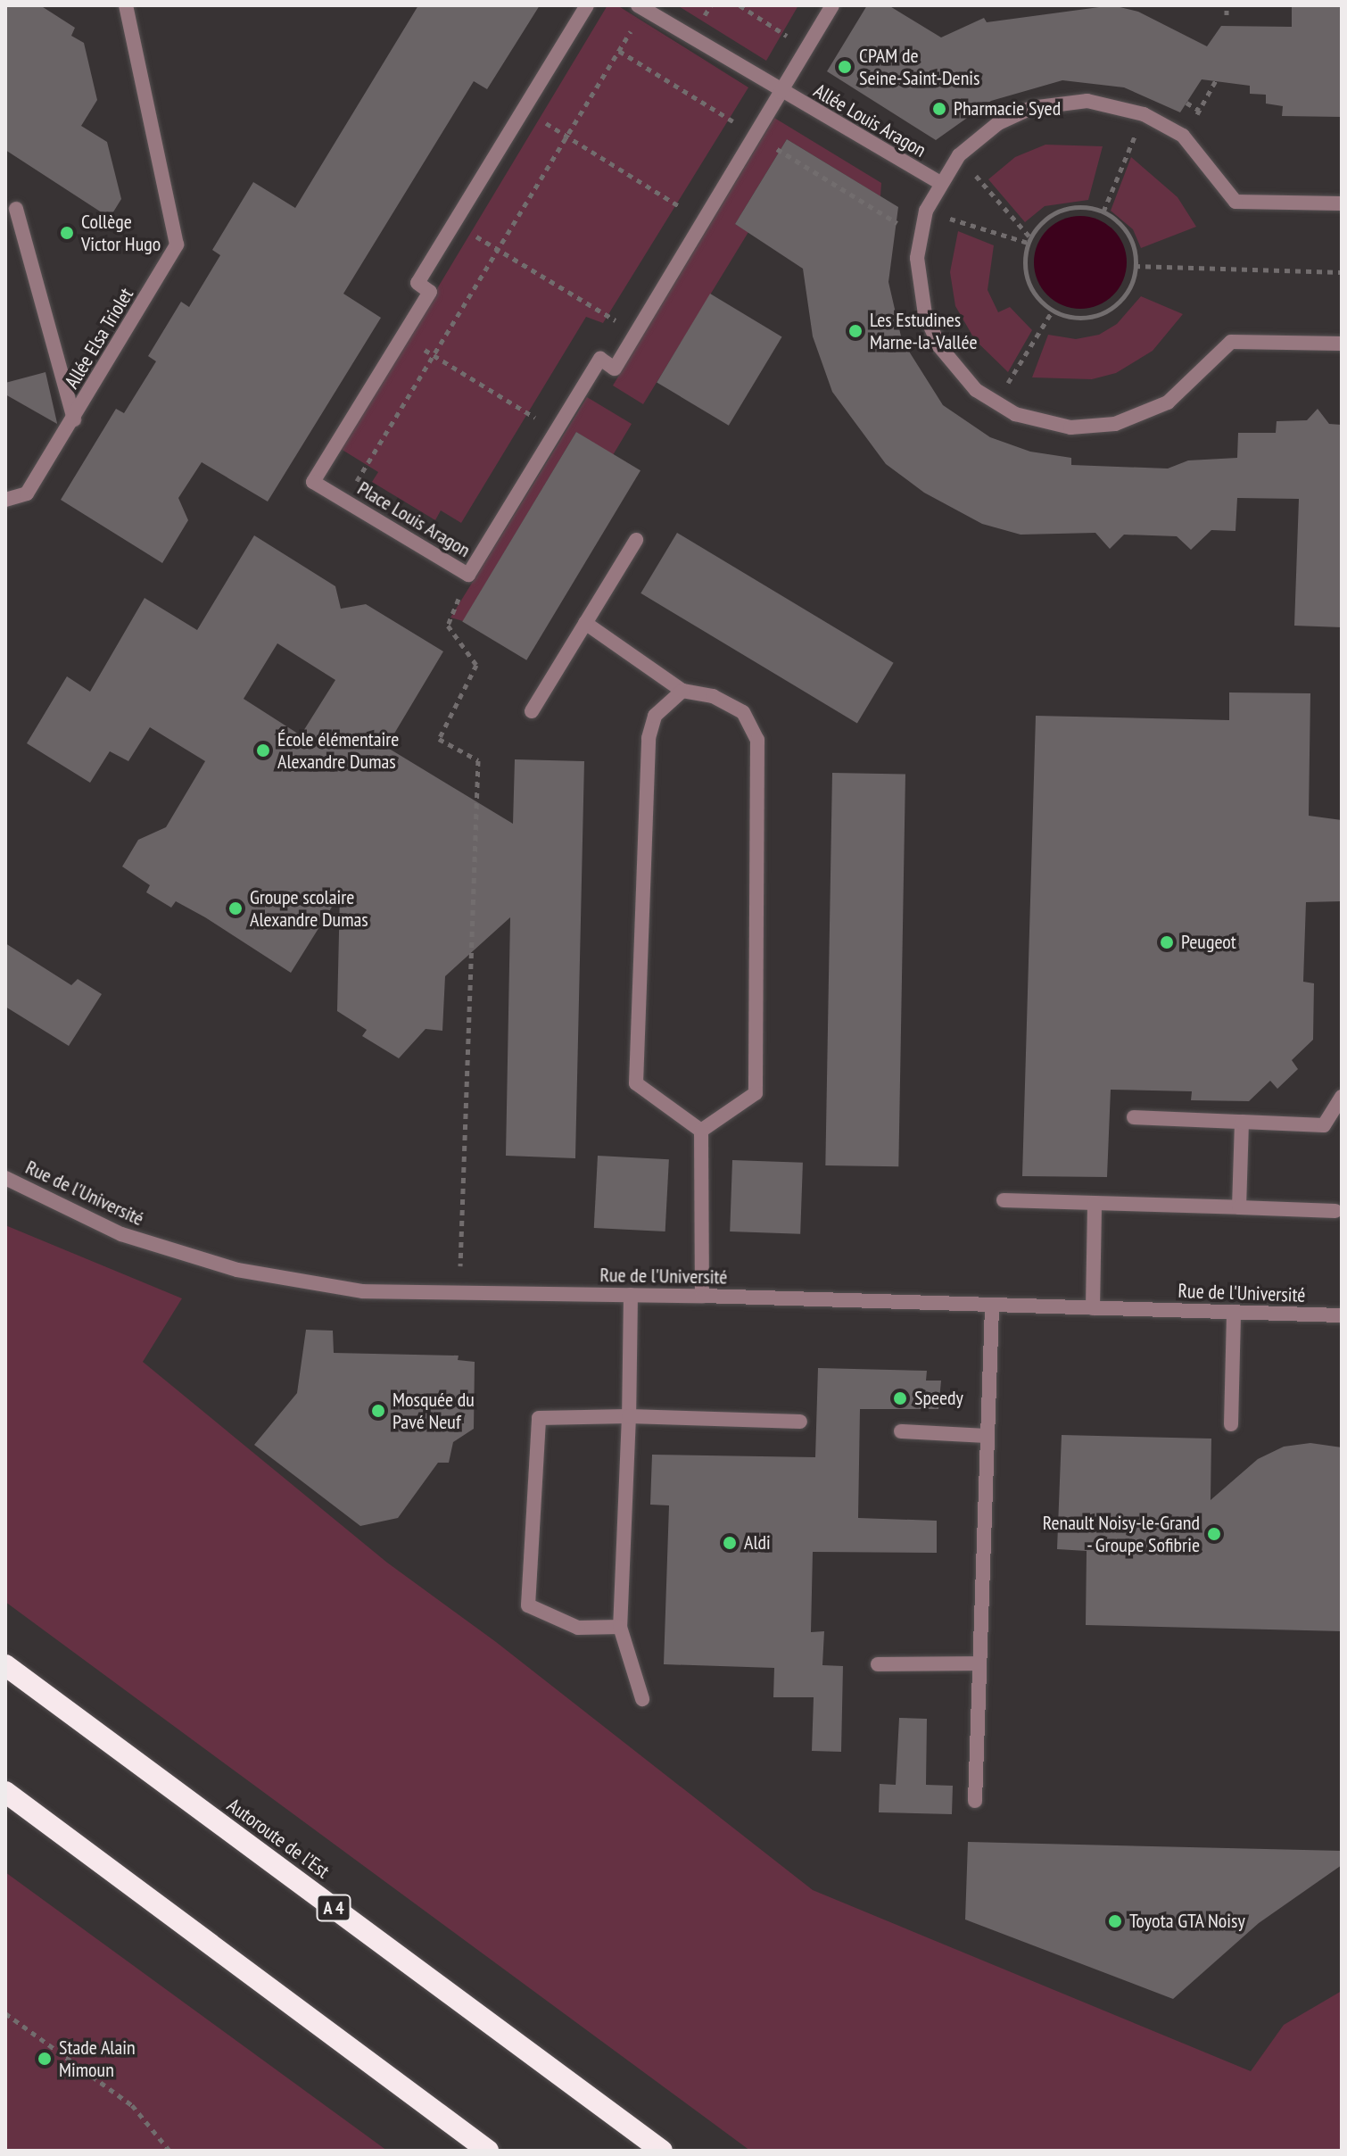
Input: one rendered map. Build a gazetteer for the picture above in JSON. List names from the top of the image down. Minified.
{"streets":{"highway":["Autoroute de l’Est","A 4"],"street":["Allée Louis Aragon","Allée Elsa Triolet","Place Louis Aragon","Rue de l'Université"]},"crossings":[["Allée Louis Aragon","Place Louis Aragon"]],"places":["CPAM de Seine-Saint-Denis","Pharmacie Syed","Collège Victor Hugo","Les Estudines Marne-la-Vallée","École élémentaire Alexandre Dumas","Groupe scolaire Alexandre Dumas","Peugeot","Speedy","Mosquée du Pavé Neuf","Renault Noisy-le-Grand - Groupe Sofibrie","Aldi","Toyota GTA Noisy","Stade Alain Mimoun"]}
